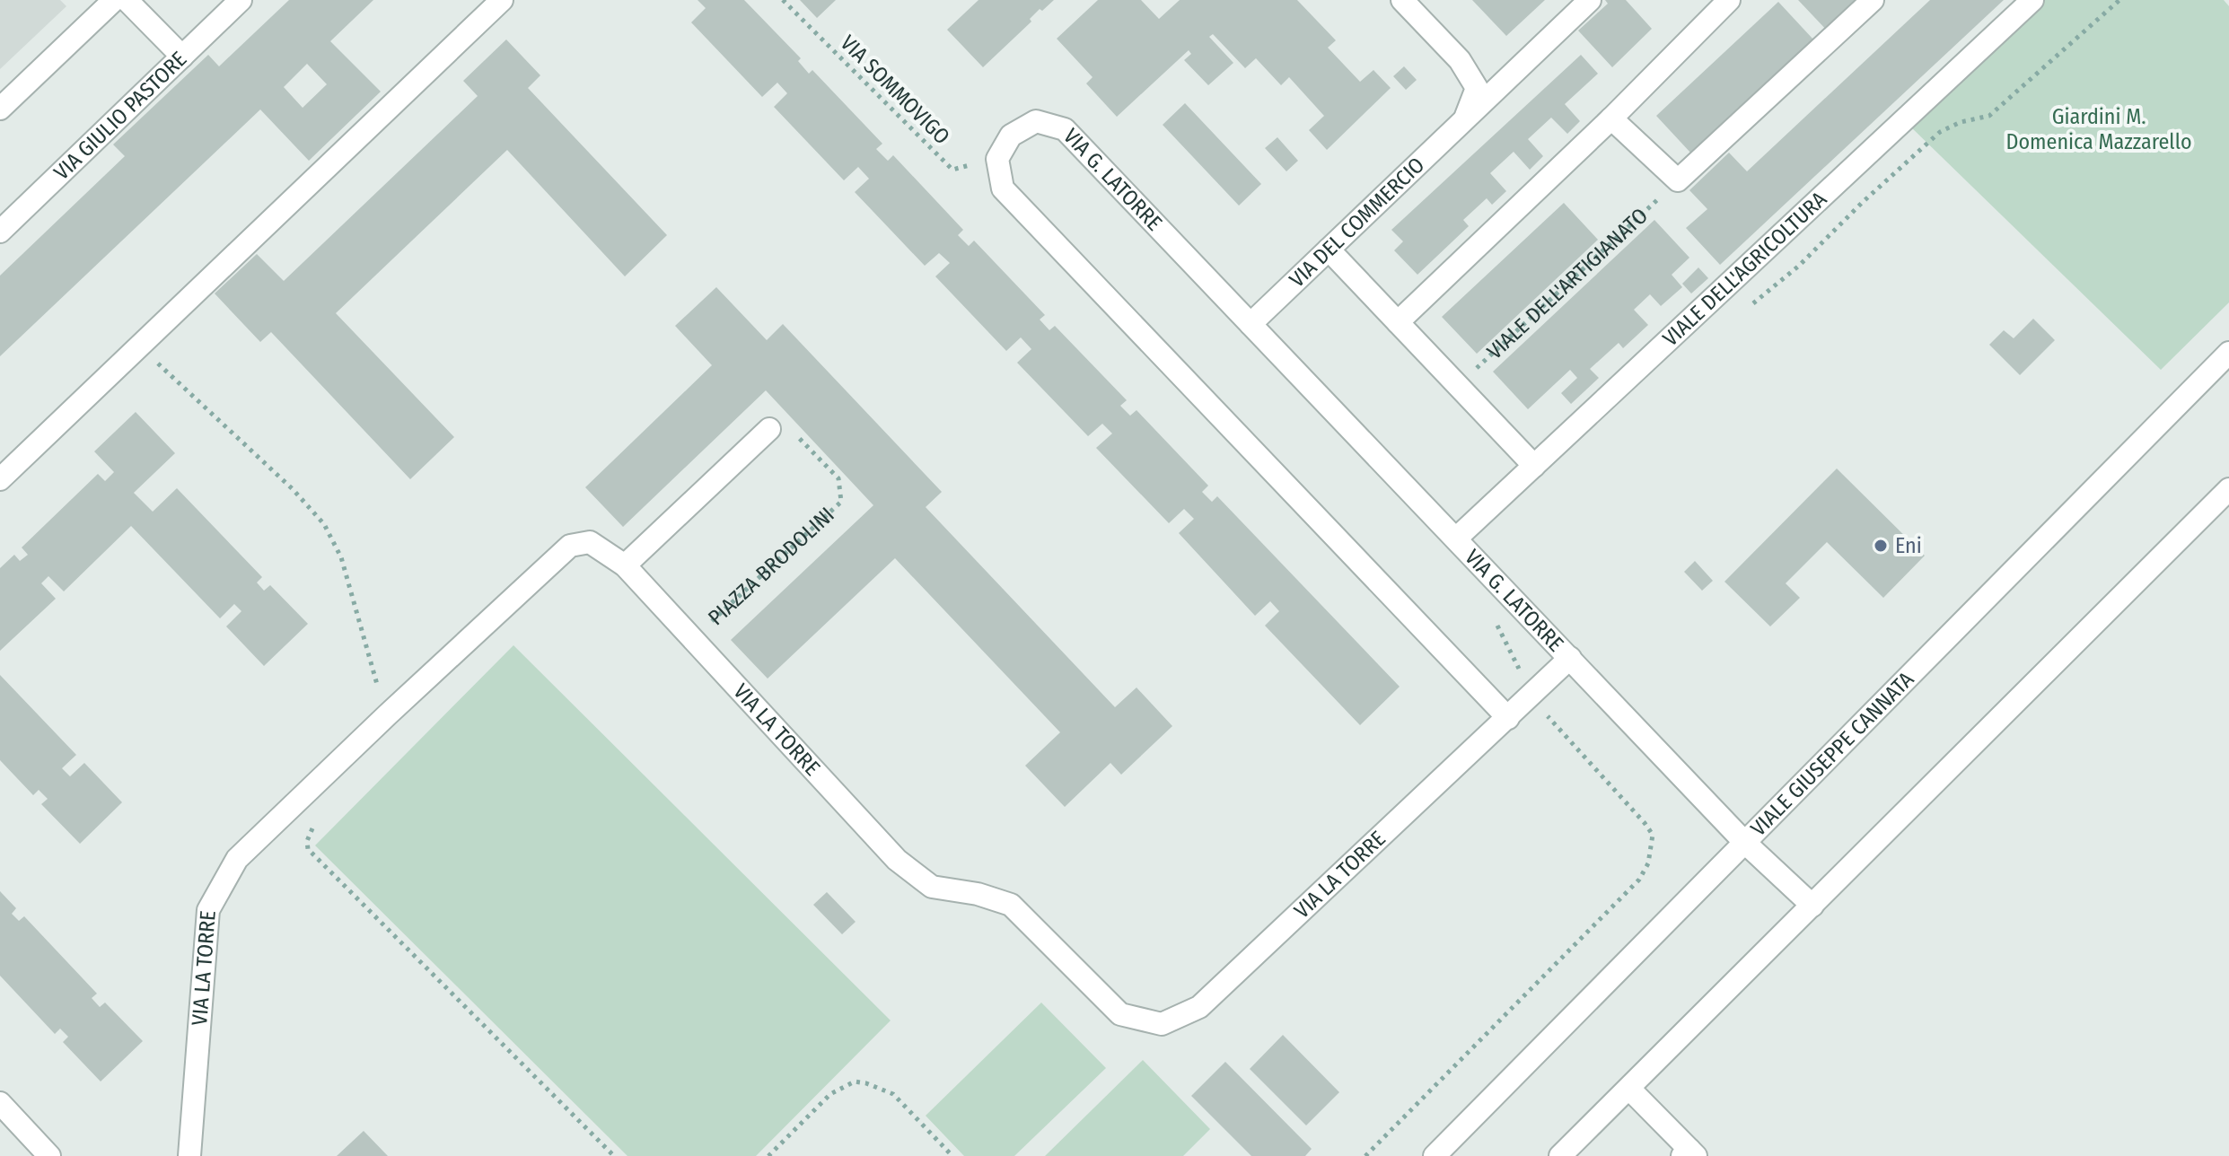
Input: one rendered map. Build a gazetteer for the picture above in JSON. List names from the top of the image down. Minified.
{"streets":{"street":["VIA GIULIO PASTORE","VIA G. LATORRE","VIA DEL COMMERCIO","VIALE DELL'AGRICOLTURA","VIA LA TORRE","VIALE GIUSEPPE CANNATA"],"path":["VIA SOMMOVIGO","VIALE DELL'ARTIGIANATO","PIAZZA BRODOLINI"]},"crossings":[["VIA SOMMOVIGO","VIA G. LATORRE"],["VIA G. LATORRE","VIA DEL COMMERCIO"],["VIA G. LATORRE","VIALE DELL'AGRICOLTURA"],["VIA G. LATORRE","VIA LA TORRE"],["VIA G. LATORRE","VIALE GIUSEPPE CANNATA"],["PIAZZA BRODOLINI","VIA LA TORRE"]],"parks":["Giardini M. Domenica Mazzarello"],"places":["Eni"]}
